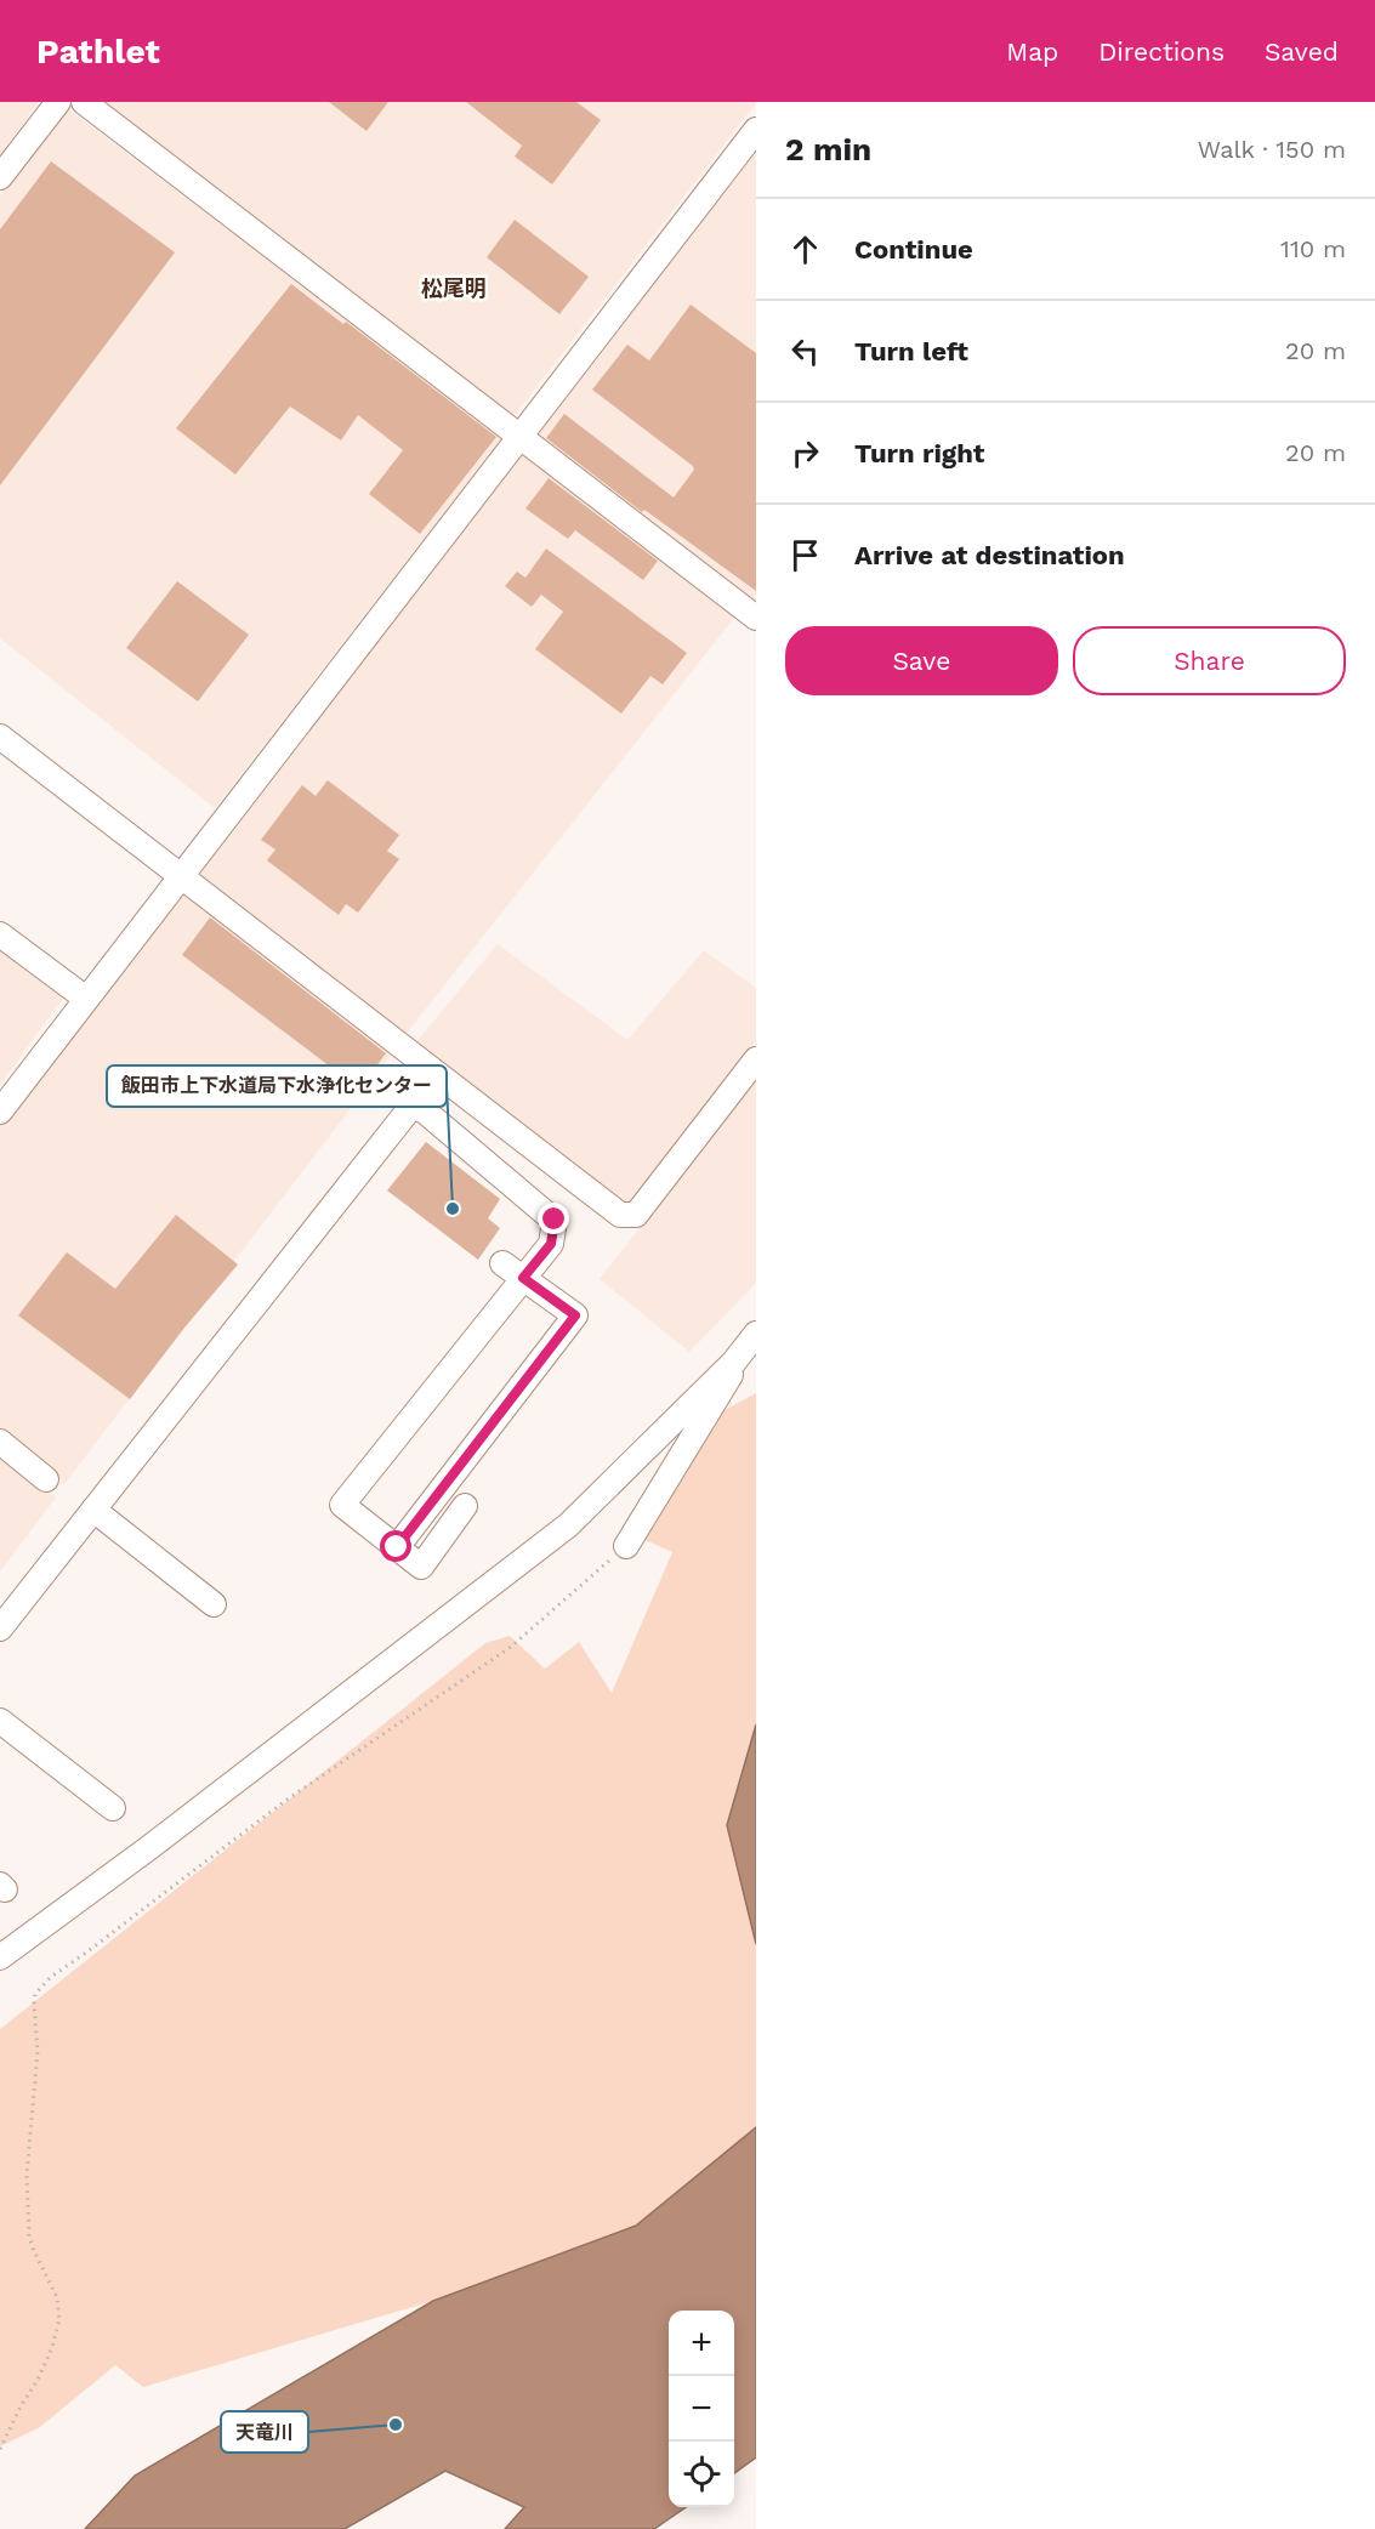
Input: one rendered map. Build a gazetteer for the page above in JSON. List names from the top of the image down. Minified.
{"districts":["松尾明"],"places":["飯田市上下水道局下水浄化センター","天竜川"],"page":{"header":"Pathlet","nav":["Map","Directions","Saved"],"heading":["2 min","Walk · 150 m"],"list":[["Continue","110 m"],["Turn left","20 m"],["Turn right","20 m"],"Arrive at destination"],"buttons":["Save","Share"],"map_buttons":["+","−"]}}
